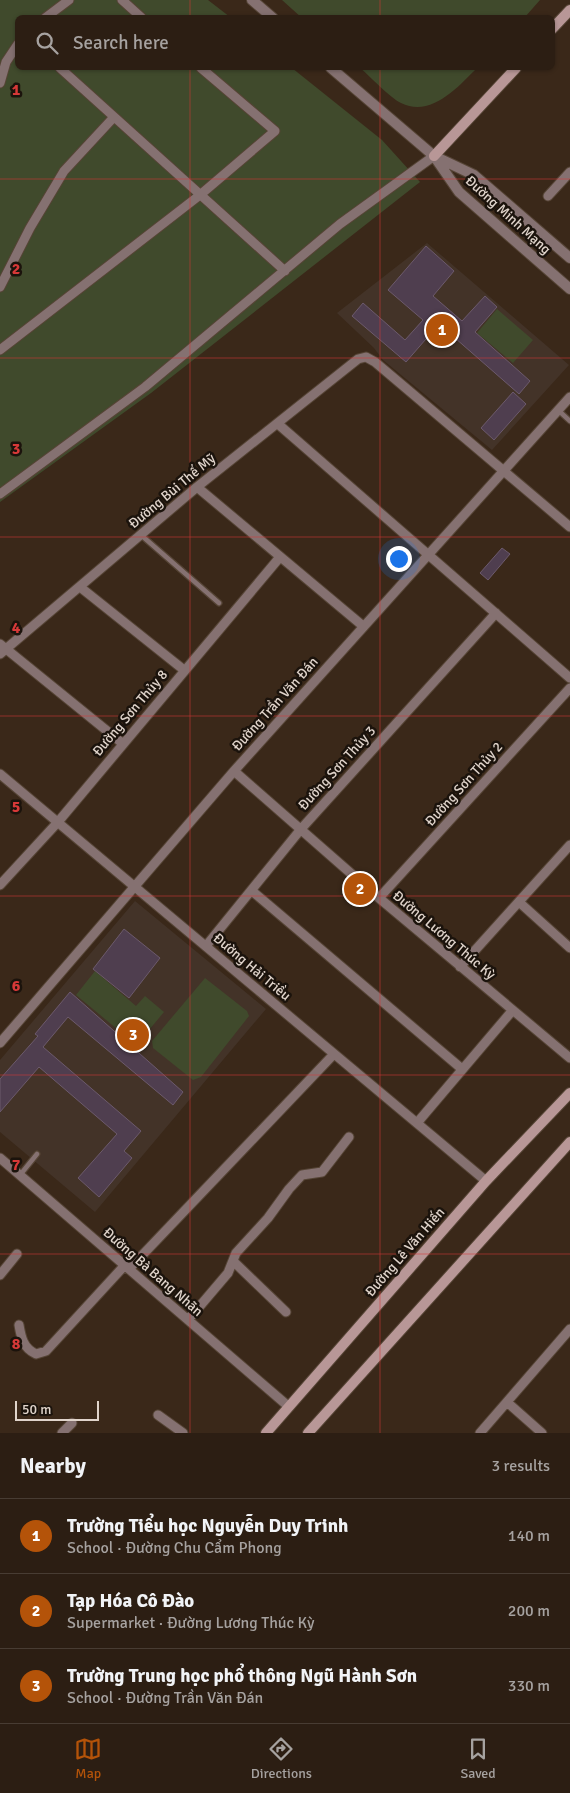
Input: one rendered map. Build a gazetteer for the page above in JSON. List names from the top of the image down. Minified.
{"streets":{"main road":["Đường Lê Văn Hiến"],"street":["Đường Minh Mạng","Đường Bùi Thế Mỹ","Đường Trần Văn Đán","Đường Sơn Thủy 8","Đường Sơn Thủy 3","Đường Sơn Thủy 2","Đường Lương Thúc Kỳ","Đường Hải Triều","Đường Bà Bang Nhãn"]},"crossings":[["Đường Bùi Thế Mỹ","Đường Trần Văn Đán"],["Đường Trần Văn Đán","Đường Lương Thúc Kỳ"],["Đường Trần Văn Đán","Đường Hải Triều"],["Đường Sơn Thủy 8","Đường Hải Triều"],["Đường Sơn Thủy 3","Đường Lương Thúc Kỳ"],["Đường Sơn Thủy 3","Đường Hải Triều"],["Đường Sơn Thủy 2","Đường Lương Thúc Kỳ"],["Đường Hải Triều","Đường Lê Văn Hiến"],["Đường Lê Văn Hiến","Đường Bà Bang Nhãn"]],"scale_bar":"50 m","page":{"search":"Search here","pins":["1","2","3"],"scale":"50 m","heading":["Nearby","3 results"],"list":[{"mark":"1","name":"Trường Tiểu học Nguyễn Duy Trinh","note":"School · Đường Chu Cẩm Phong","value":"140 m"},{"mark":"2","name":"Tạp Hóa Cô Đào","note":"Supermarket · Đường Lương Thúc Kỳ","value":"200 m"},{"mark":"3","name":"Trường Trung học phổ thông Ngũ Hành Sơn","note":"School · Đường Trần Văn Đán","value":"330 m"}],"nav":["Map","Directions","Saved"]},"grid":{"rows":["1","2","3","4","5","6","7","8"]}}
